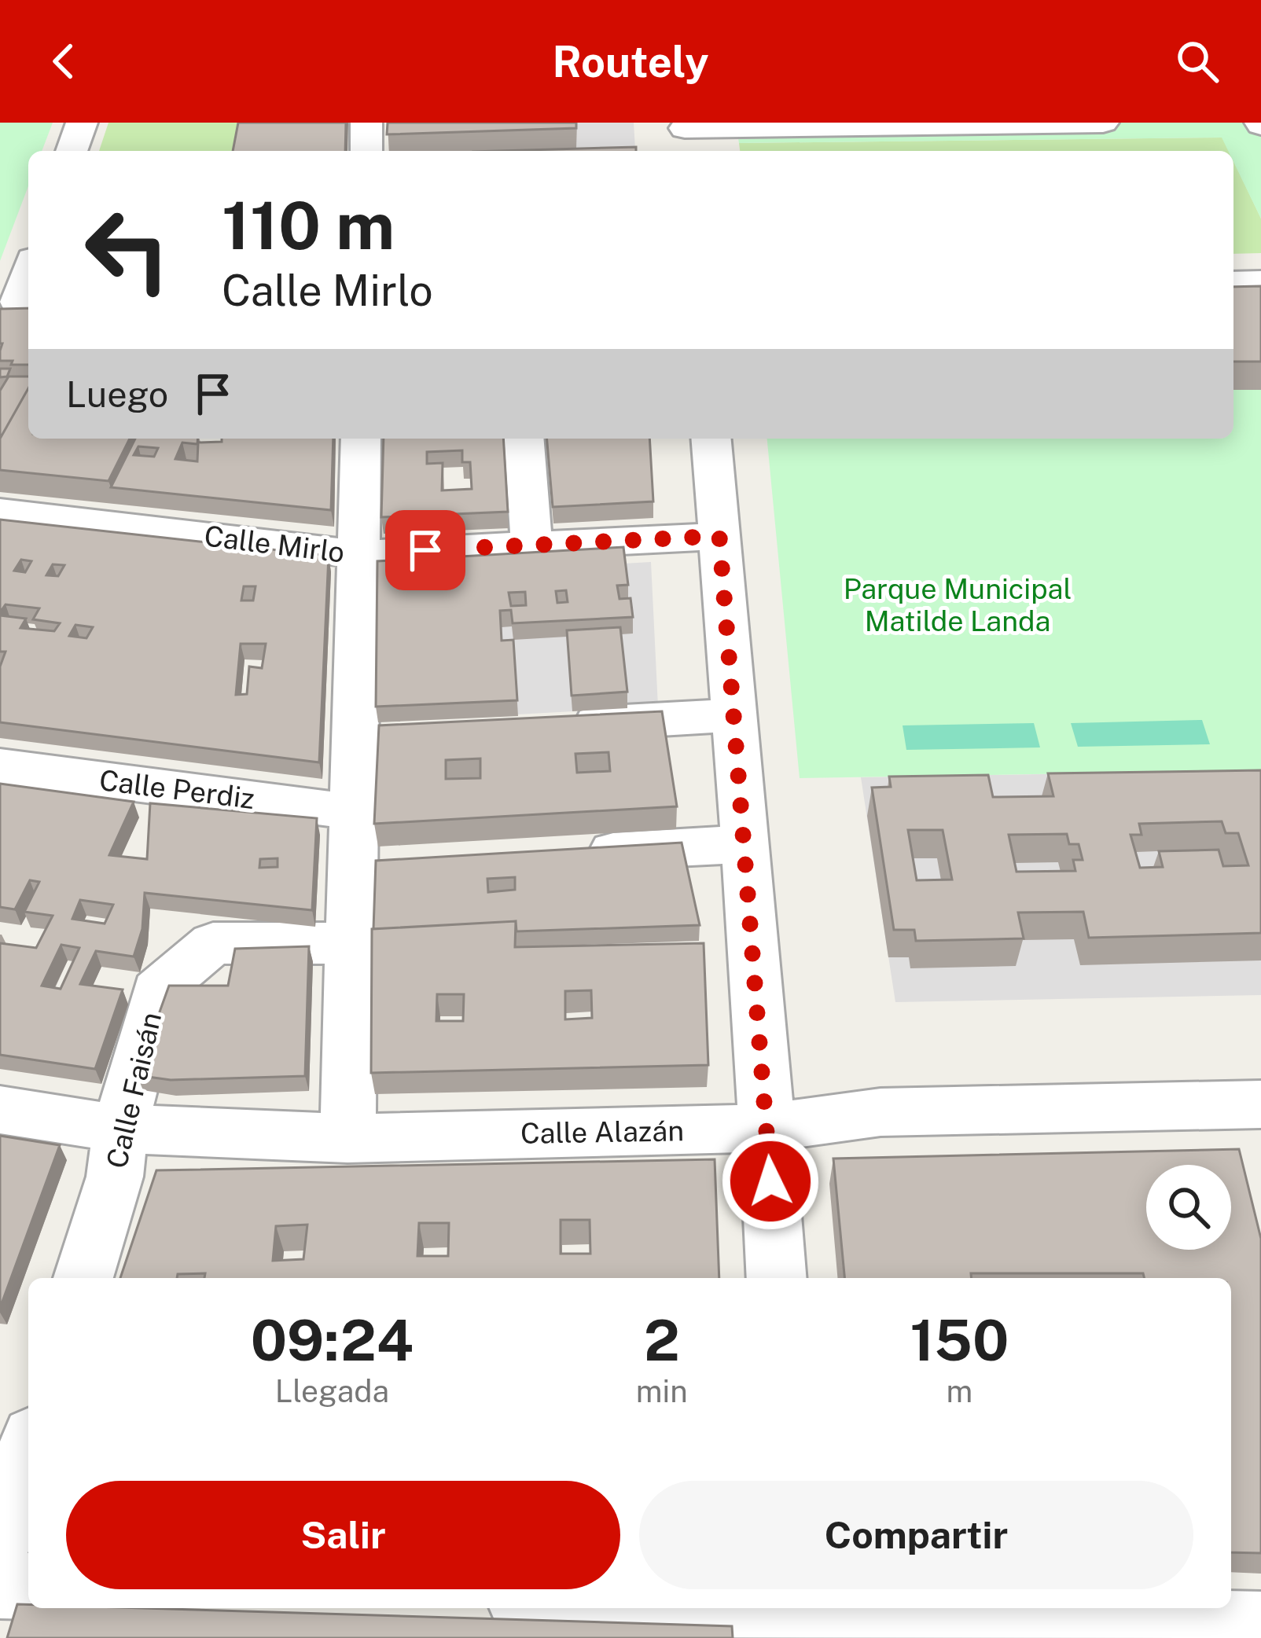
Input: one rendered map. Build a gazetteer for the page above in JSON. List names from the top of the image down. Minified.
{"streets":{"street":["Calle Mirlo","Calle Perdiz","Calle Faisán","Calle Alazán"]},"crossings":[["Calle Faisán","Calle Alazán"]],"parks":["Parque Municipal Matilde Landa"],"page":{"header":"Routely","turn":["110 m","Calle Mirlo"],"then":"Luego","eta":["09:24","Llegada","2","min","150","m"],"buttons":["Salir","Compartir"]}}
